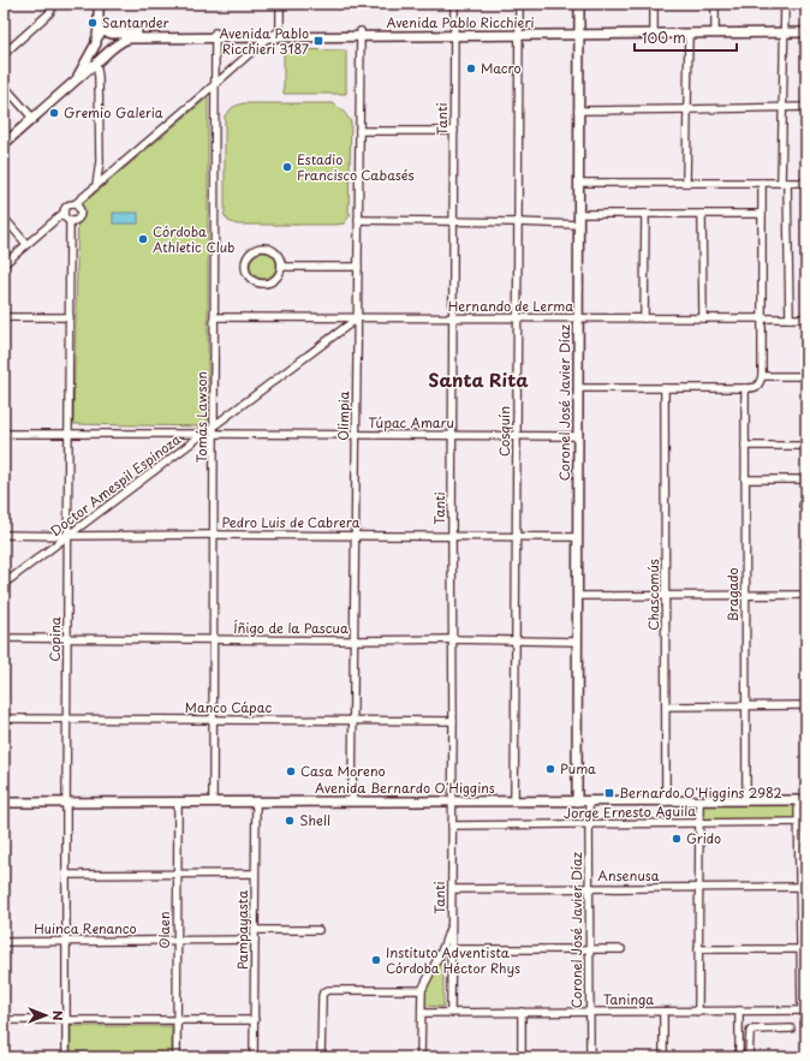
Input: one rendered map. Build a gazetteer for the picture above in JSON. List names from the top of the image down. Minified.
{"streets":{"main road":["Avenida Pablo Ricchieri","Coronel José Javier Díaz","Avenida Bernardo O'Higgins"],"street":["Tanti","Hernando de Lerma","Olimpia","Tomás Lawson","Túpac Amaru","Cosquín","Doctor Amespil Espinoza","Pedro Luis de Cabrera","Chascomús","Bragado","Íñigo de la Pascua","Copina","Manco Cápac","Jorge Ernesto Aguila","Ansenusa","Huinca Renanco","Olaen","Pampayasta","Taninga"]},"crossings":[["Avenida Pablo Ricchieri","Tanti"],["Avenida Pablo Ricchieri","Coronel José Javier Díaz"],["Avenida Pablo Ricchieri","Olimpia"],["Avenida Pablo Ricchieri","Tomás Lawson"],["Avenida Pablo Ricchieri","Cosquín"],["Tanti","Hernando de Lerma"],["Tanti","Túpac Amaru"],["Tanti","Pedro Luis de Cabrera"],["Tanti","Íñigo de la Pascua"],["Tanti","Manco Cápac"],["Tanti","Avenida Bernardo O'Higgins"],["Tanti","Jorge Ernesto Aguila"],["Tanti","Ansenusa"],["Tanti","Taninga"],["Hernando de Lerma","Coronel José Javier Díaz"],["Hernando de Lerma","Olimpia"],["Hernando de Lerma","Tomás Lawson"],["Hernando de Lerma","Cosquín"],["Hernando de Lerma","Doctor Amespil Espinoza"],["Coronel José Javier Díaz","Túpac Amaru"],["Coronel José Javier Díaz","Pedro Luis de Cabrera"],["Coronel José Javier Díaz","Íñigo de la Pascua"],["Coronel José Javier Díaz","Avenida Bernardo O'Higgins"],["Coronel José Javier Díaz","Jorge Ernesto Aguila"],["Coronel José Javier Díaz","Ansenusa"],["Coronel José Javier Díaz","Taninga"],["Olimpia","Túpac Amaru"],["Olimpia","Doctor Amespil Espinoza"],["Olimpia","Pedro Luis de Cabrera"],["Olimpia","Íñigo de la Pascua"],["Olimpia","Manco Cápac"],["Olimpia","Avenida Bernardo O'Higgins"],["Tomás Lawson","Túpac Amaru"],["Tomás Lawson","Doctor Amespil Espinoza"],["Tomás Lawson","Pedro Luis de Cabrera"],["Tomás Lawson","Íñigo de la Pascua"],["Tomás Lawson","Manco Cápac"],["Tomás Lawson","Avenida Bernardo O'Higgins"],["Túpac Amaru","Cosquín"],["Túpac Amaru","Doctor Amespil Espinoza"],["Cosquín","Pedro Luis de Cabrera"],["Cosquín","Íñigo de la Pascua"],["Cosquín","Avenida Bernardo O'Higgins"],["Doctor Amespil Espinoza","Pedro Luis de Cabrera"],["Doctor Amespil Espinoza","Copina"],["Pedro Luis de Cabrera","Copina"],["Chascomús","Avenida Bernardo O'Higgins"],["Bragado","Avenida Bernardo O'Higgins"],["Íñigo de la Pascua","Copina"],["Copina","Manco Cápac"],["Copina","Avenida Bernardo O'Higgins"],["Copina","Huinca Renanco"],["Avenida Bernardo O'Higgins","Olaen"],["Avenida Bernardo O'Higgins","Pampayasta"],["Huinca Renanco","Olaen"],["Huinca Renanco","Pampayasta"]],"districts":["Santa Rita"],"places":{"other":["Santander","Macro","Gremio Galeria","Estadio Francisco Cabasés","Córdoba Athletic Club","Puma","Casa Moreno","Shell","Grido","Instituto Adventista Córdoba Héctor Rhys"],"transit":["Avenida Pablo Ricchieri 3187","Bernardo O'Higgins 2982"]},"scale_bar":"100 m","north":"right"}
